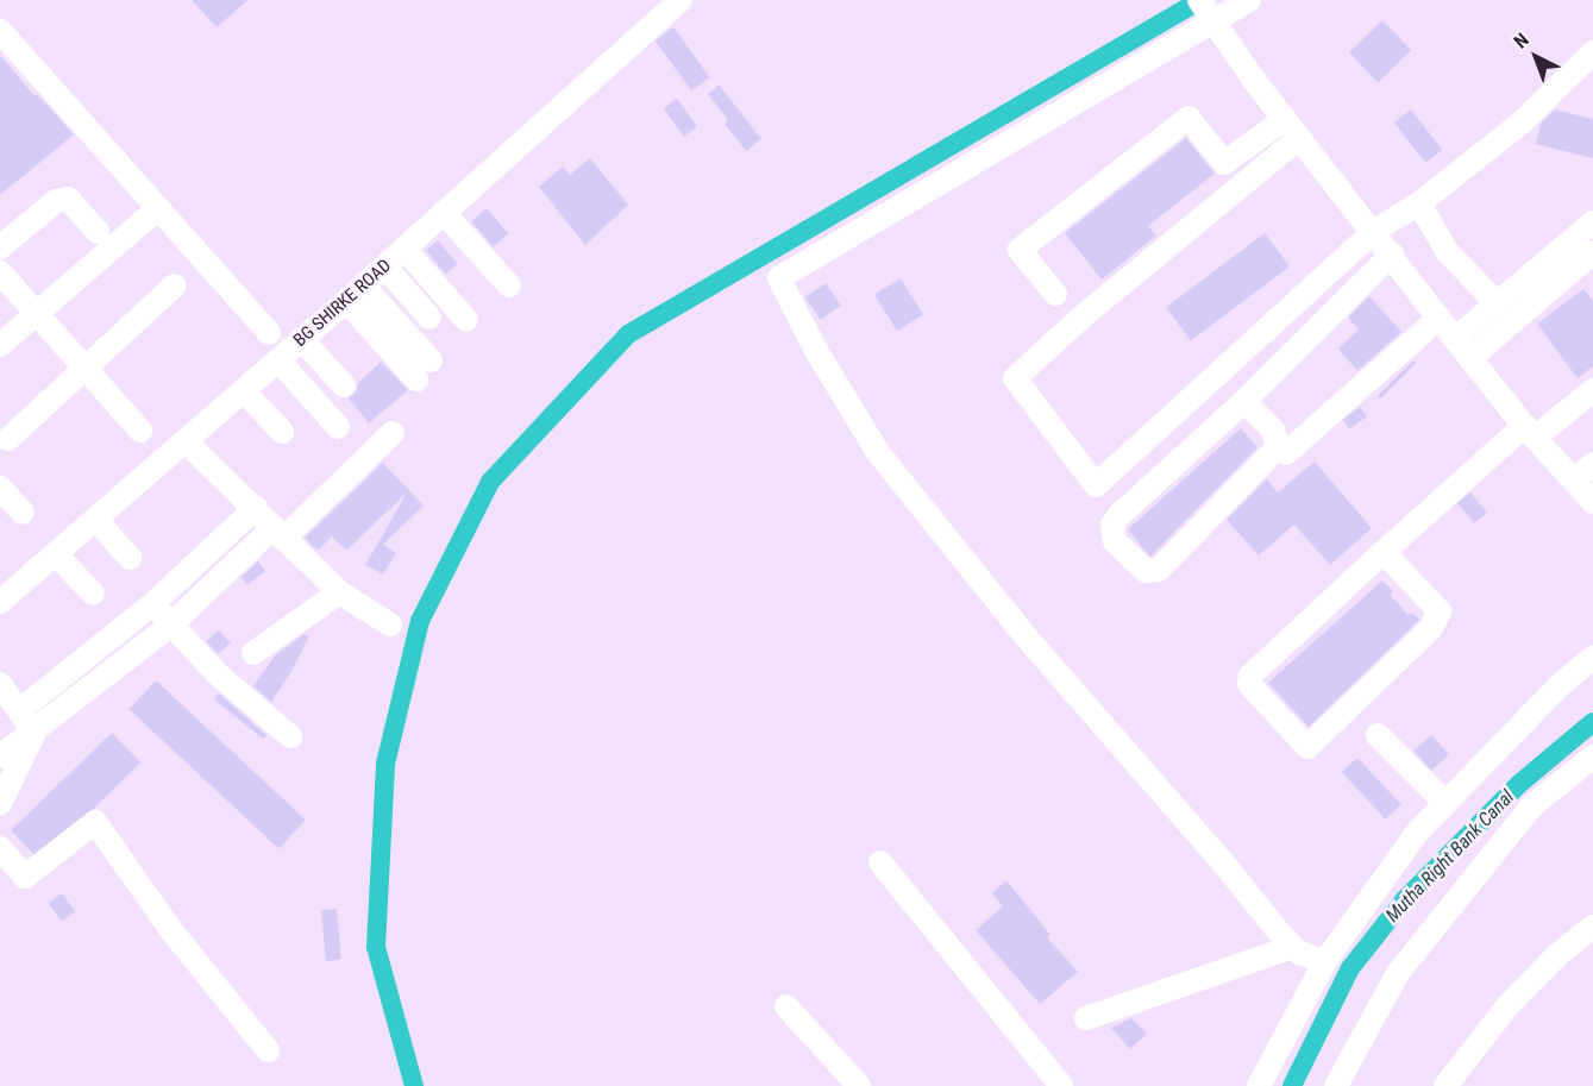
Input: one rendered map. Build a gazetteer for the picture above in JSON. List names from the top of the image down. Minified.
{"streets":{"street":["BG SHIRKE ROAD"]},"water":["Mutha Right Bank Canal"],"north":"top left"}
